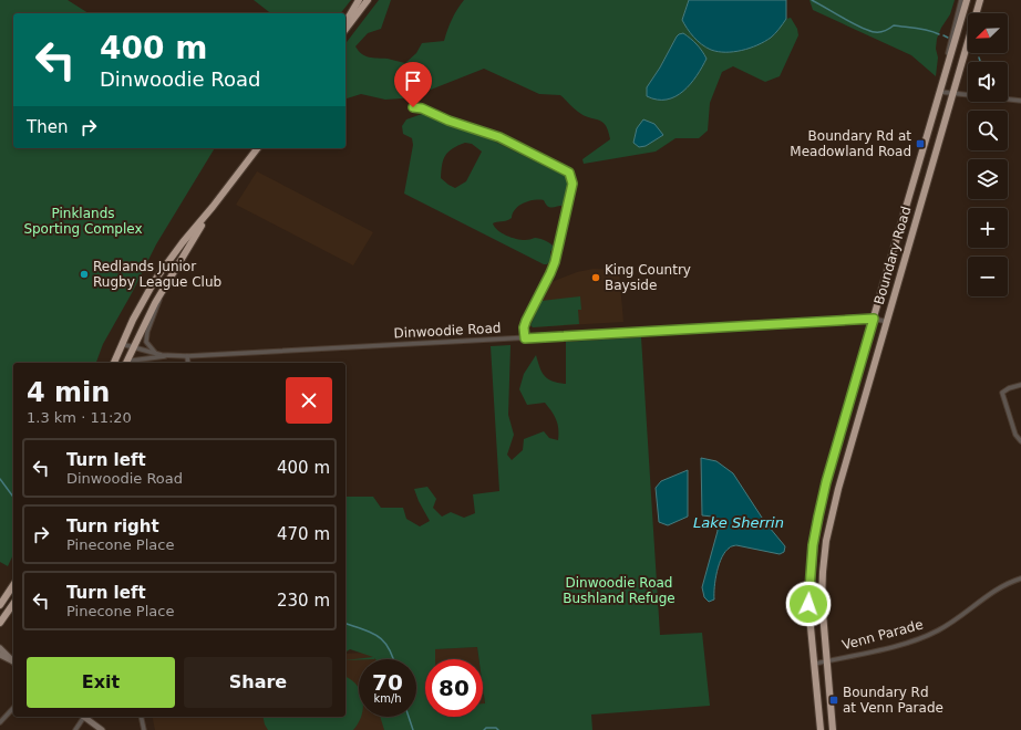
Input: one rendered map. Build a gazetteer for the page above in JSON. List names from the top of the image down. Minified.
{"streets":{"highway":["Boundary Road"],"street":["Dinwoodie Road","Venn Parade"]},"crossings":[["Boundary Road","Dinwoodie Road"],["Boundary Road","Venn Parade"]],"water":["Lake Sherrin"],"parks":["Pinklands Sporting Complex","Dinwoodie Road Bushland Refuge"],"places":{"transit":["Boundary Rd at Meadowland Road","Boundary Rd at Venn Parade"],"other":["Redlands Junior Rugby League Club","King Country Bayside"]},"north":"bottom left","page":{"map_buttons":["+","−"],"turn":["400 m","Dinwoodie Road"],"then":"Then","heading":["4 min","1.3 km · 11:20"],"list":[{"name":"Turn left","note":"Dinwoodie Road","value":"400 m"},{"name":"Turn right","note":"Pinecone Place","value":"470 m"},{"name":"Turn left","note":"Pinecone Place","value":"230 m"}],"buttons":["Exit","Share"],"speed":"70 km/h","limit":"80"}}
